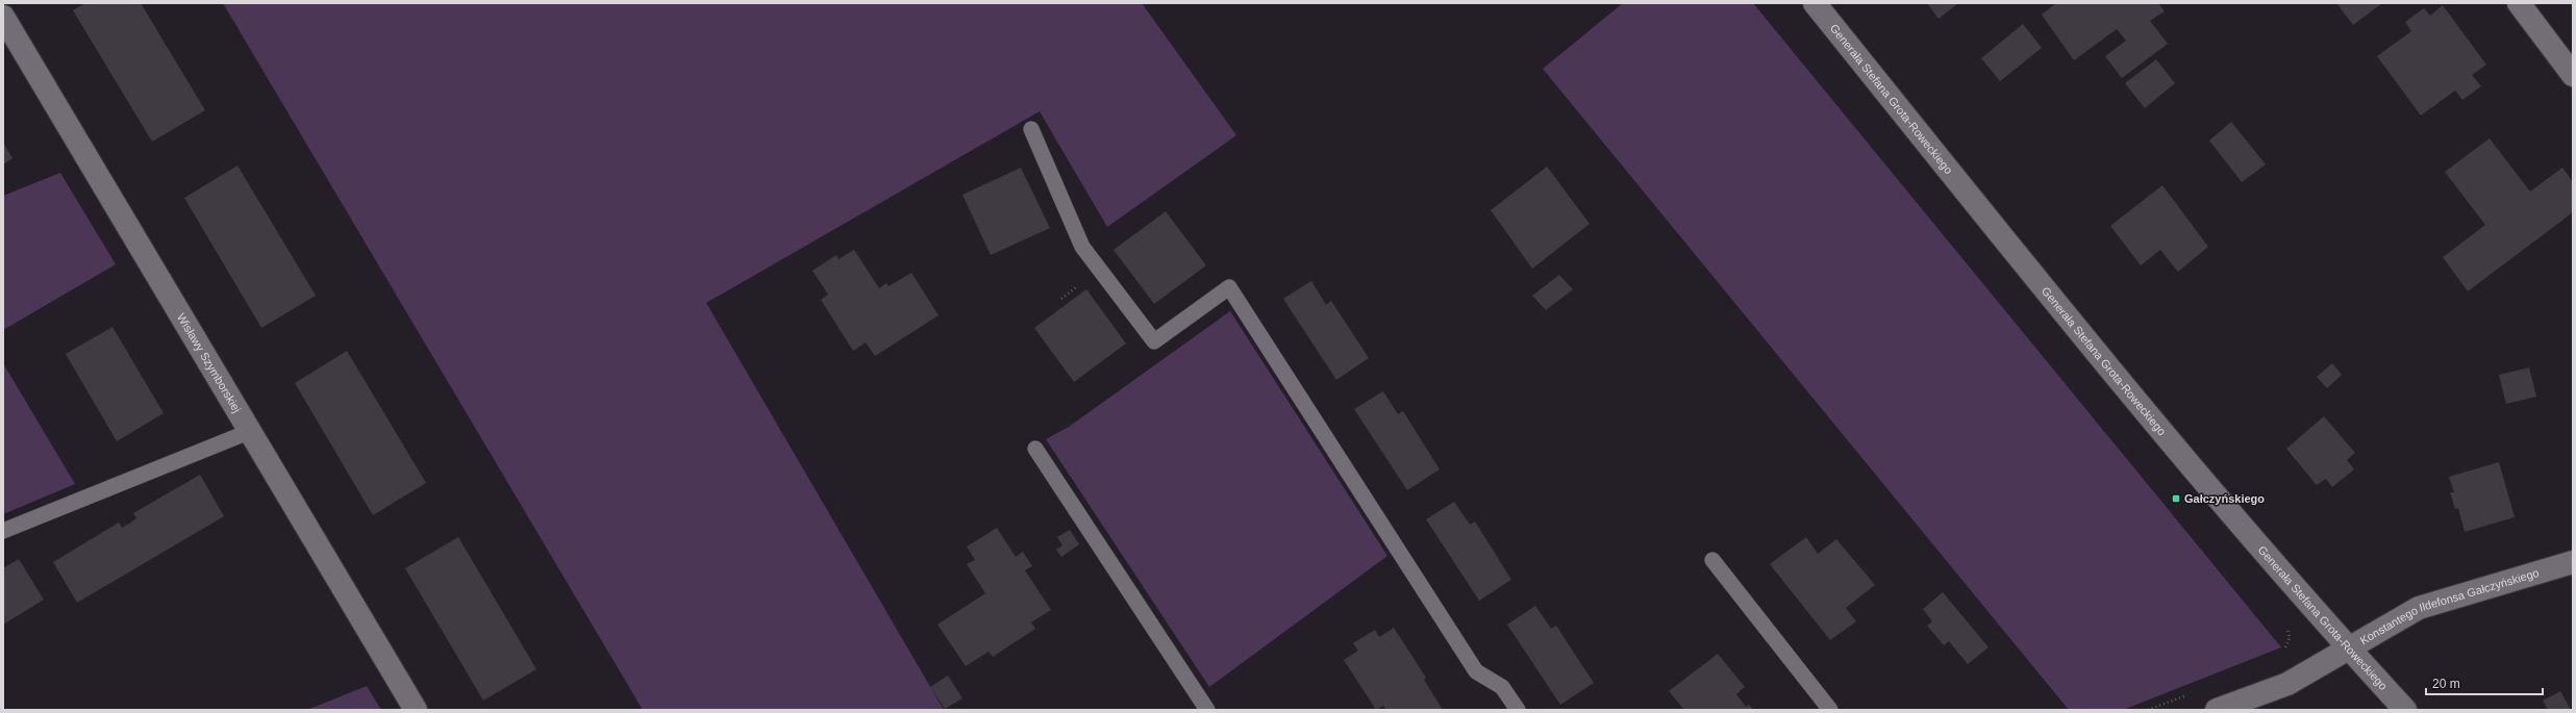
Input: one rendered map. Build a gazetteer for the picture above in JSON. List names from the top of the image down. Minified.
{"streets":{"street":["Generała Stefana Grota-Roweckiego","Wisławy Szymborskiej","Konstantego Ildefonsa Gałczyńskiego"]},"crossings":[["Generała Stefana Grota-Roweckiego","Konstantego Ildefonsa Gałczyńskiego"]],"places":{"transit":["Gałczyńskiego"]},"scale_bar":"20 m"}
